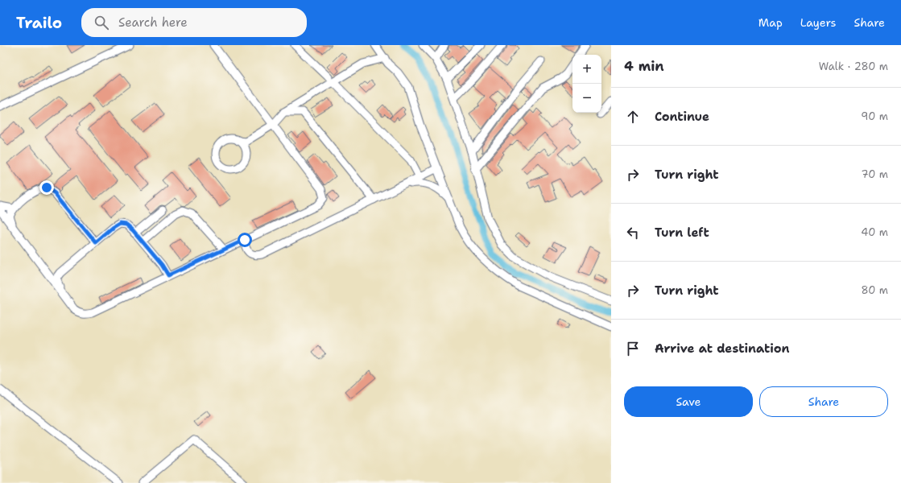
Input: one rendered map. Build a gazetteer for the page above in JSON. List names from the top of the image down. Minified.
{"page":{"header":"Trailo","search":"Search here","nav":["Map","Layers","Share"],"heading":["4 min","Walk · 280 m"],"map_buttons":["+","−"],"list":[["Continue","90 m"],["Turn right","70 m"],["Turn left","40 m"],["Turn right","80 m"],"Arrive at destination"],"buttons":["Save","Share"]}}
